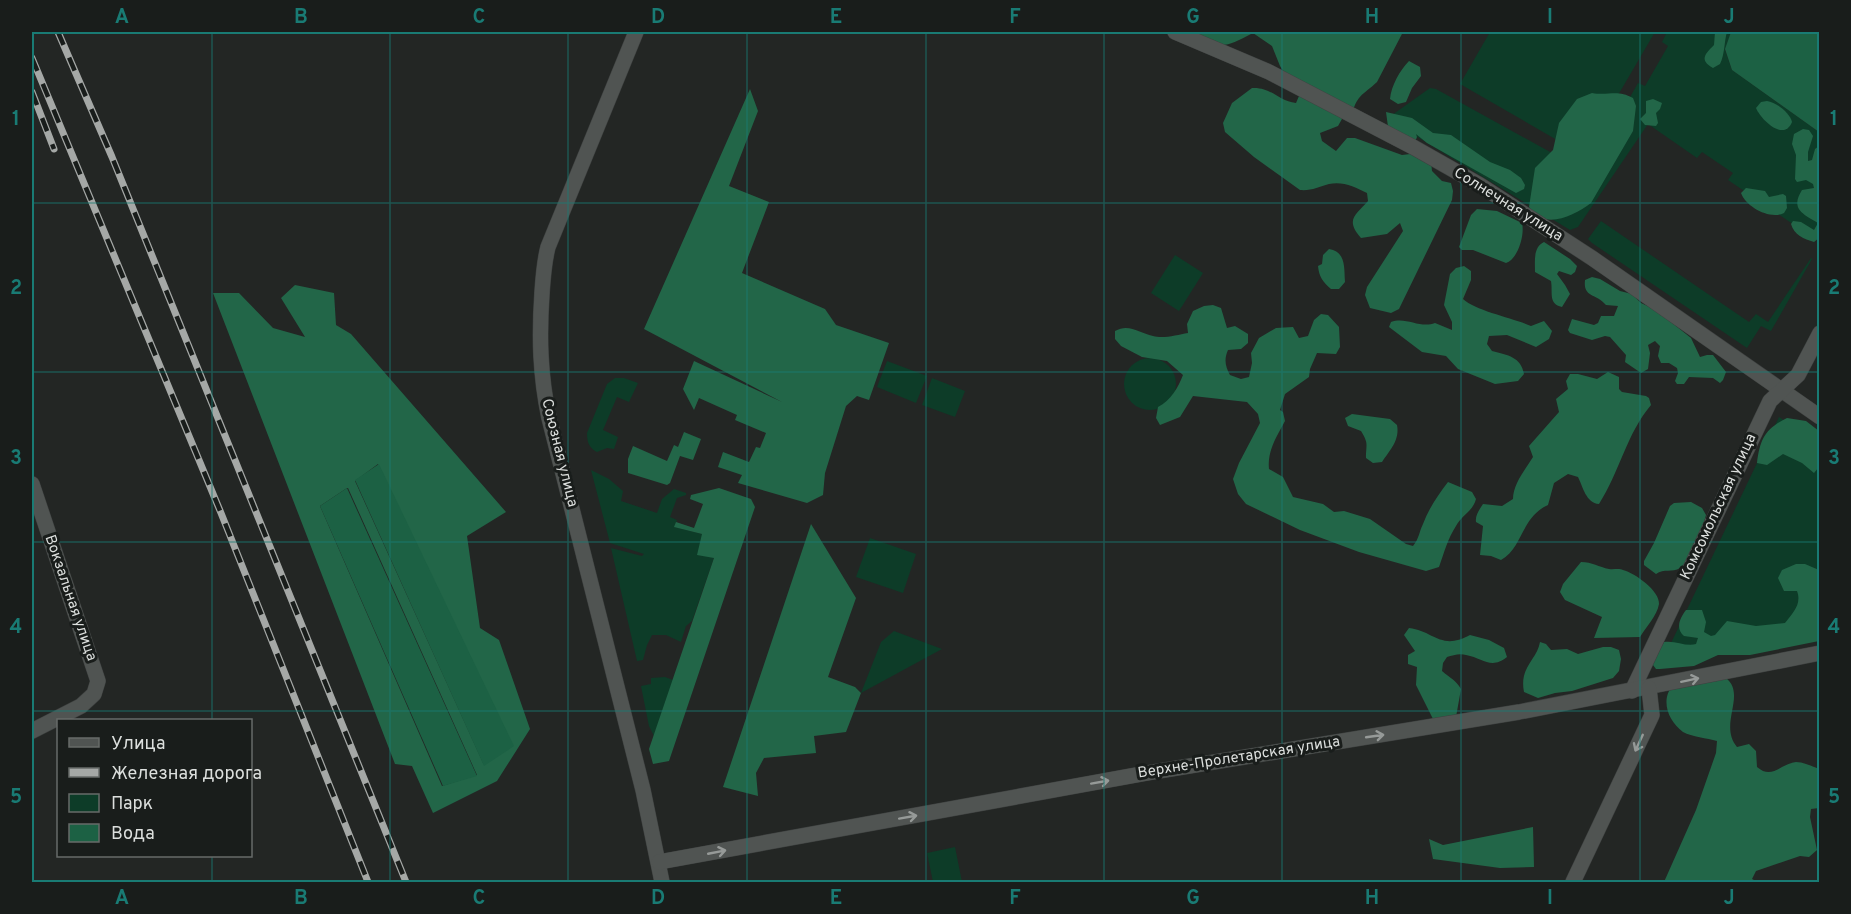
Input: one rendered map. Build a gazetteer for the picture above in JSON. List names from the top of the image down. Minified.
{"streets":{"street":["Солнечная улица","Союзная улица","Комсомольская улица","Вокзальная улица","Верхне-Пролетарская улица"]},"crossings":[["Солнечная улица","Комсомольская улица"],["Союзная улица","Верхне-Пролетарская улица"],["Комсомольская улица","Верхне-Пролетарская улица"]],"one_way":["Верхне-Пролетарская улица"],"legend":["Улица","Железная дорога","Парк","Вода"],"grid":{"columns":["A","B","C","D","E","F","G","H","I","J"],"rows":["1","2","3","4","5"]}}
